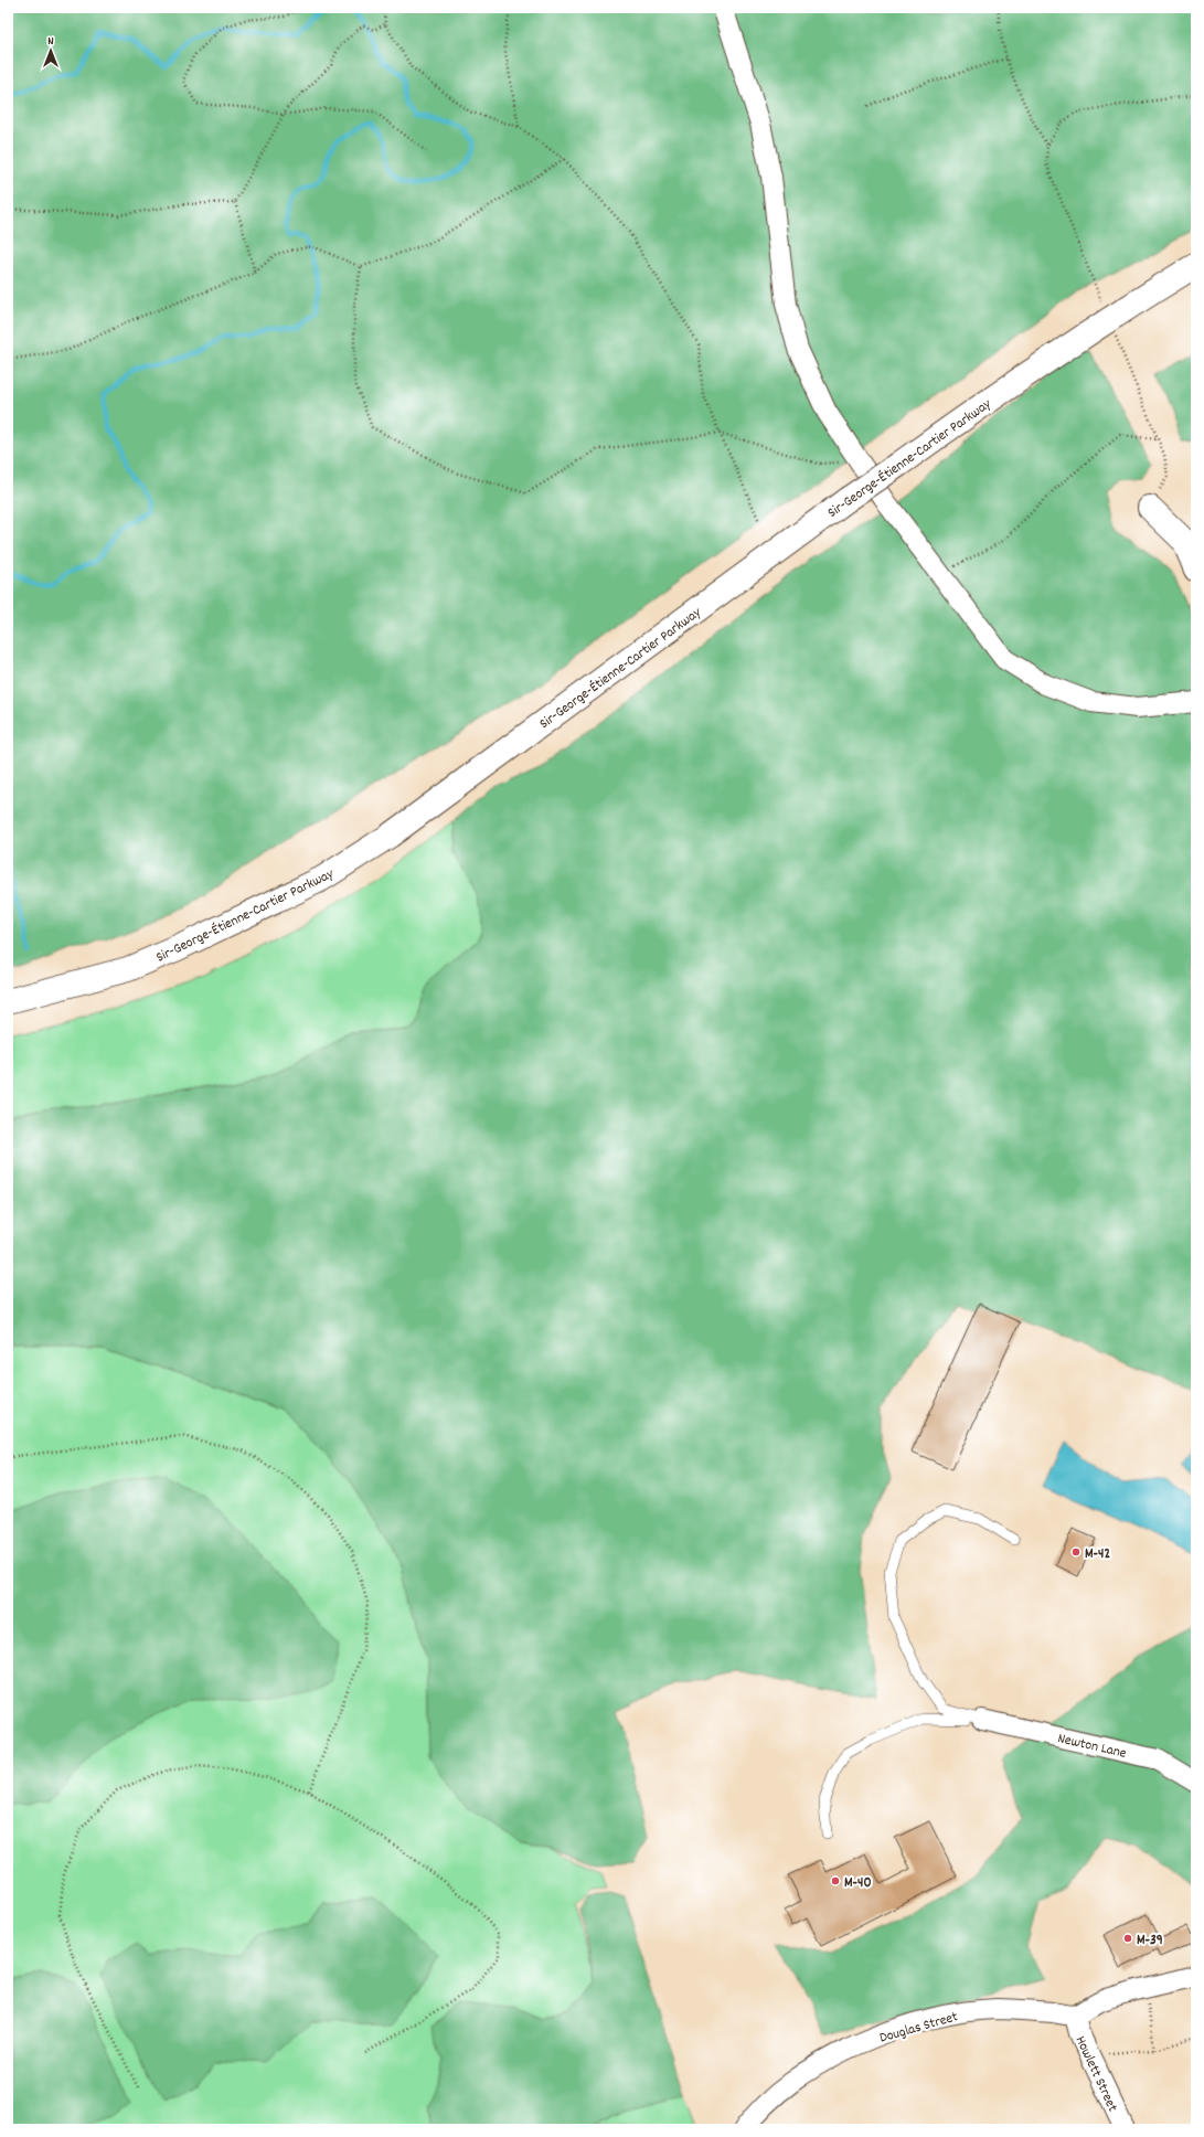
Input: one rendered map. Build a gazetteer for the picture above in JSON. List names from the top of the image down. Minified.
{"streets":{"main road":["Sir-George-Étienne-Cartier Parkway"],"street":["Newton Lane","Douglas Street","Howlett Street"]},"crossings":[["Douglas Street","Howlett Street"]],"places":["M-42","M-40","M-39"],"north":"top"}
